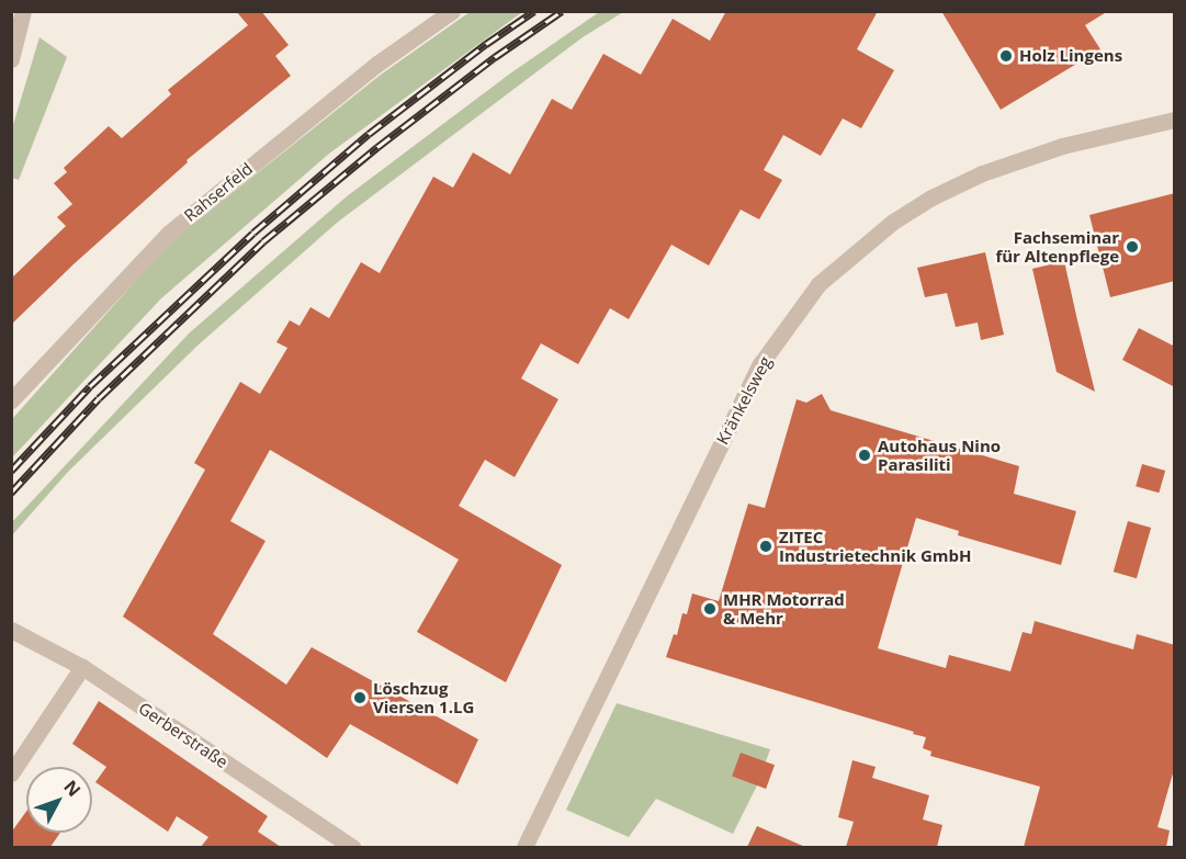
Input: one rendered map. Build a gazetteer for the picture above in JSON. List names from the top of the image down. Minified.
{"streets":{"street":["Rahserfeld","Kränkelsweg","Gerberstraße"]},"places":["Holz Lingens","Fachseminar für Altenpflege","Autohaus Nino Parasiliti","ZITEC Industrietechnik GmbH","MHR Motorrad & Mehr","Löschzug Viersen 1.LG"],"north":"top right"}
